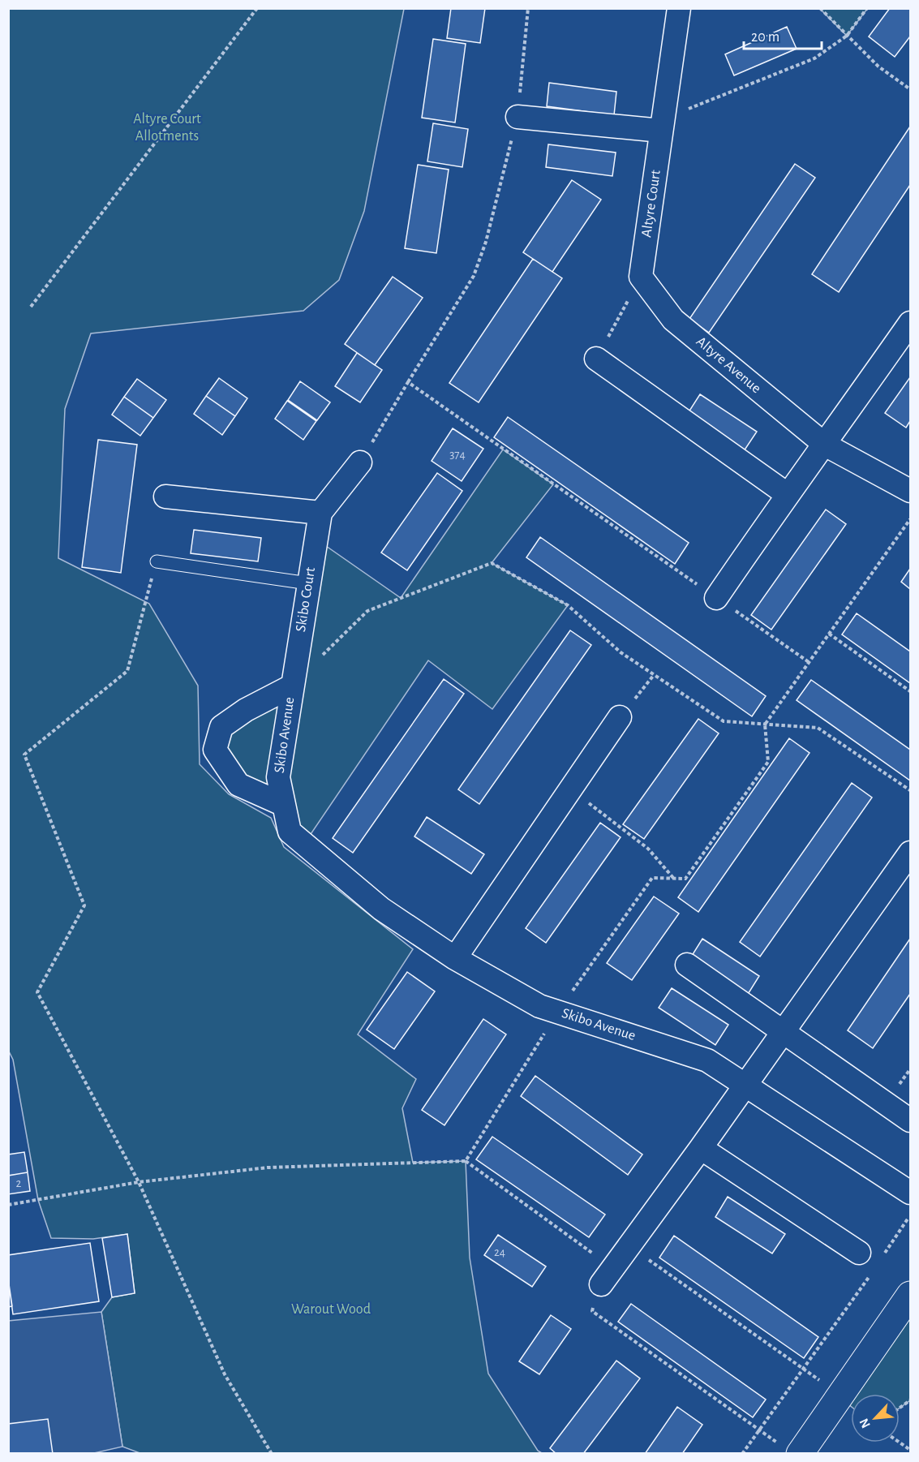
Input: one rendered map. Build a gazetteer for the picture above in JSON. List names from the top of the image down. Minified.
{"streets":{"street":["Altyre Court","Altyre Avenue","Skibo Court","Skibo Avenue"]},"crossings":[["Altyre Court","Altyre Avenue"],["Skibo Court","Skibo Avenue"]],"parks":["Altyre Court Allotments","Warout Wood"],"house_numbers":["374","2","24"],"scale_bar":"20 m","north":"bottom left"}
